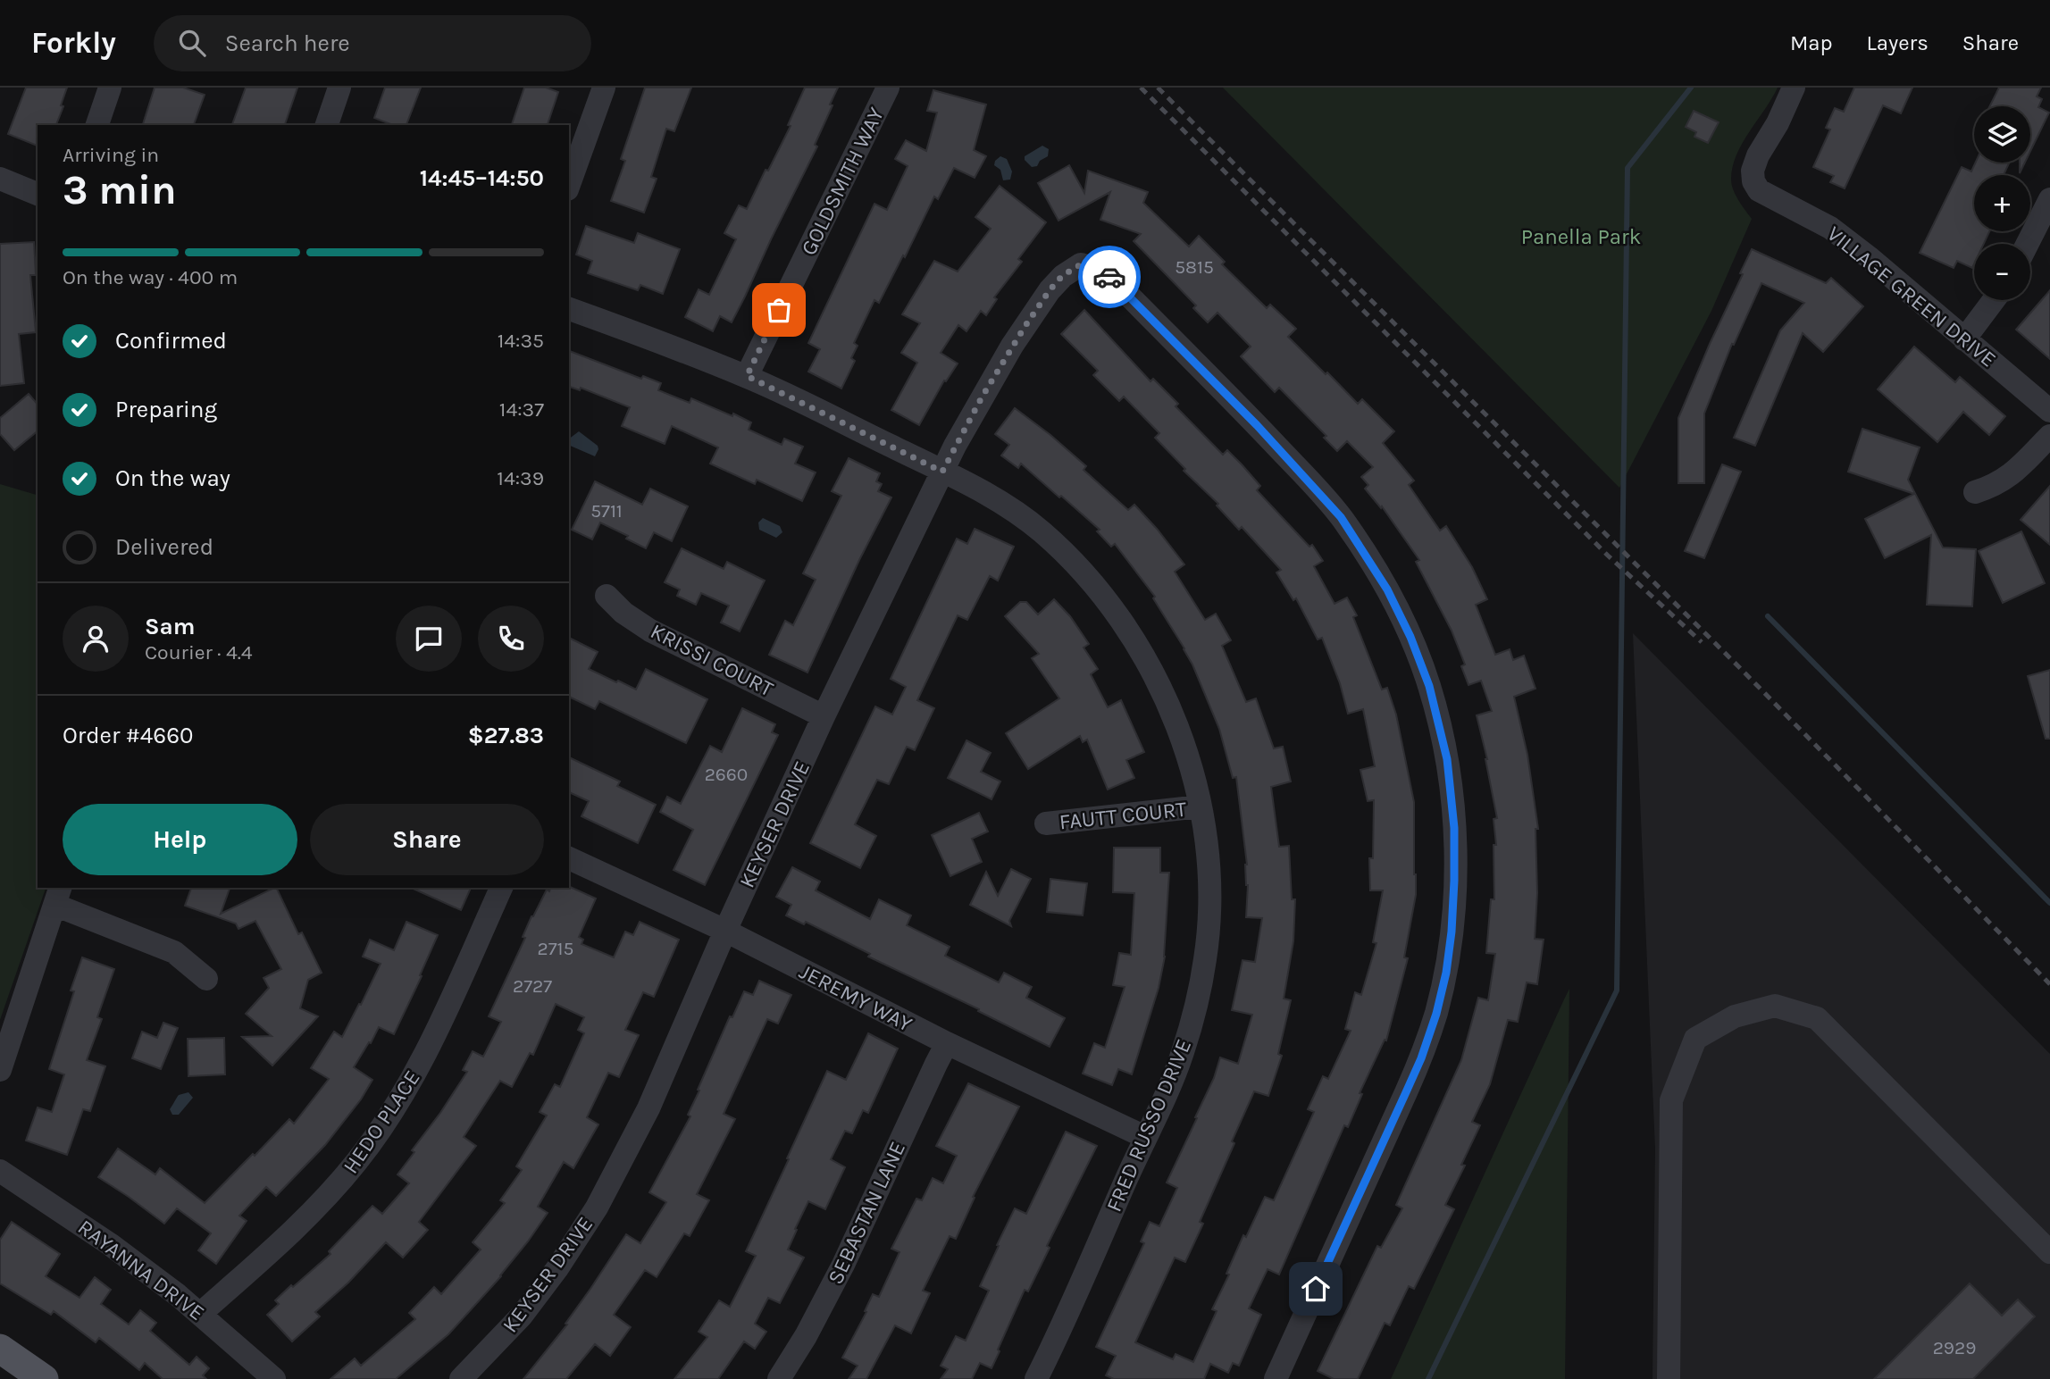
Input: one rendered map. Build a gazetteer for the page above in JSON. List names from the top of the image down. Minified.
{"streets":{"street":["GOLDSMITH WAY","VILLAGE GREEN DRIVE","KRISSI COURT","FAUTT COURT","KEYSER DRIVE","JEREMY WAY","HEDO PLACE","FRED RUSSO DRIVE","SEBASTAN LANE","RAYANNA DRIVE"]},"crossings":[["GOLDSMITH WAY","FRED RUSSO DRIVE"],["KRISSI COURT","KEYSER DRIVE"],["FAUTT COURT","FRED RUSSO DRIVE"],["KEYSER DRIVE","JEREMY WAY"],["KEYSER DRIVE","FRED RUSSO DRIVE"],["JEREMY WAY","FRED RUSSO DRIVE"],["JEREMY WAY","SEBASTAN LANE"],["HEDO PLACE","RAYANNA DRIVE"]],"parks":["Panella Park"],"house_numbers":["5815","5711","2660","2715","2727","2929"],"page":{"header":"Forkly","search":"Search here","nav":["Map","Layers","Share"],"map_buttons":["+","−"],"heading":["3 min","Arriving in","14:45–14:50"],"panel":["Sam","Courier · 4.4","Order #4660","$27.83"],"bar":"On the way · 400 m","list":[["Confirmed","14:35"],["Preparing","14:37"],["On the way","14:39"],"Delivered"],"buttons":["Help","Share"]}}
